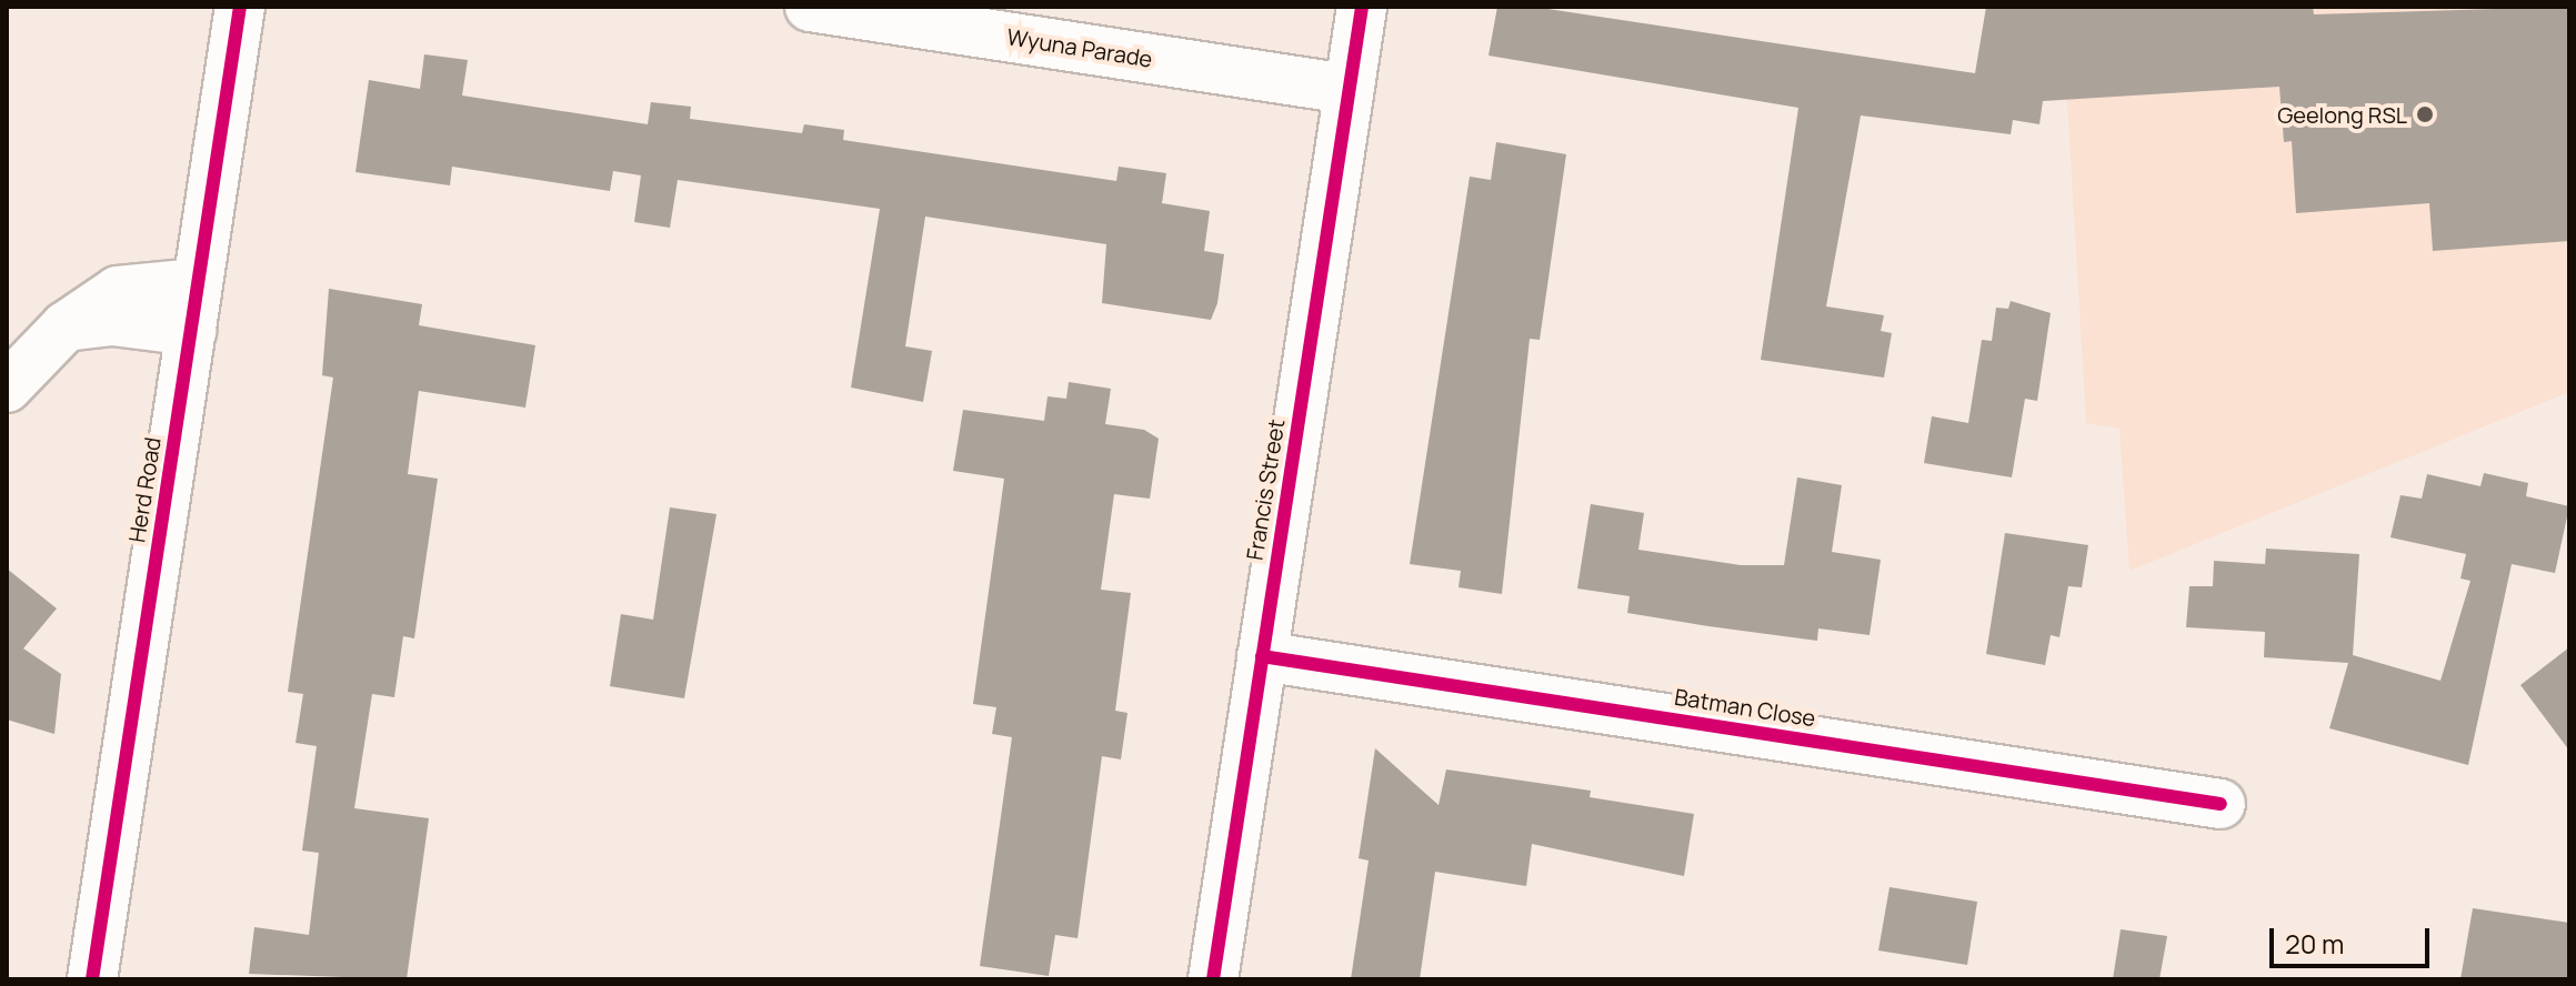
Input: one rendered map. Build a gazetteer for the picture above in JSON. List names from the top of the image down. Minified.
{"streets":{"street":["Wyuna Parade","Herd Road","Francis Street","Batman Close"]},"crossings":[["Wyuna Parade","Francis Street"],["Francis Street","Batman Close"]],"places":["Geelong RSL"],"scale_bar":"20 m"}
